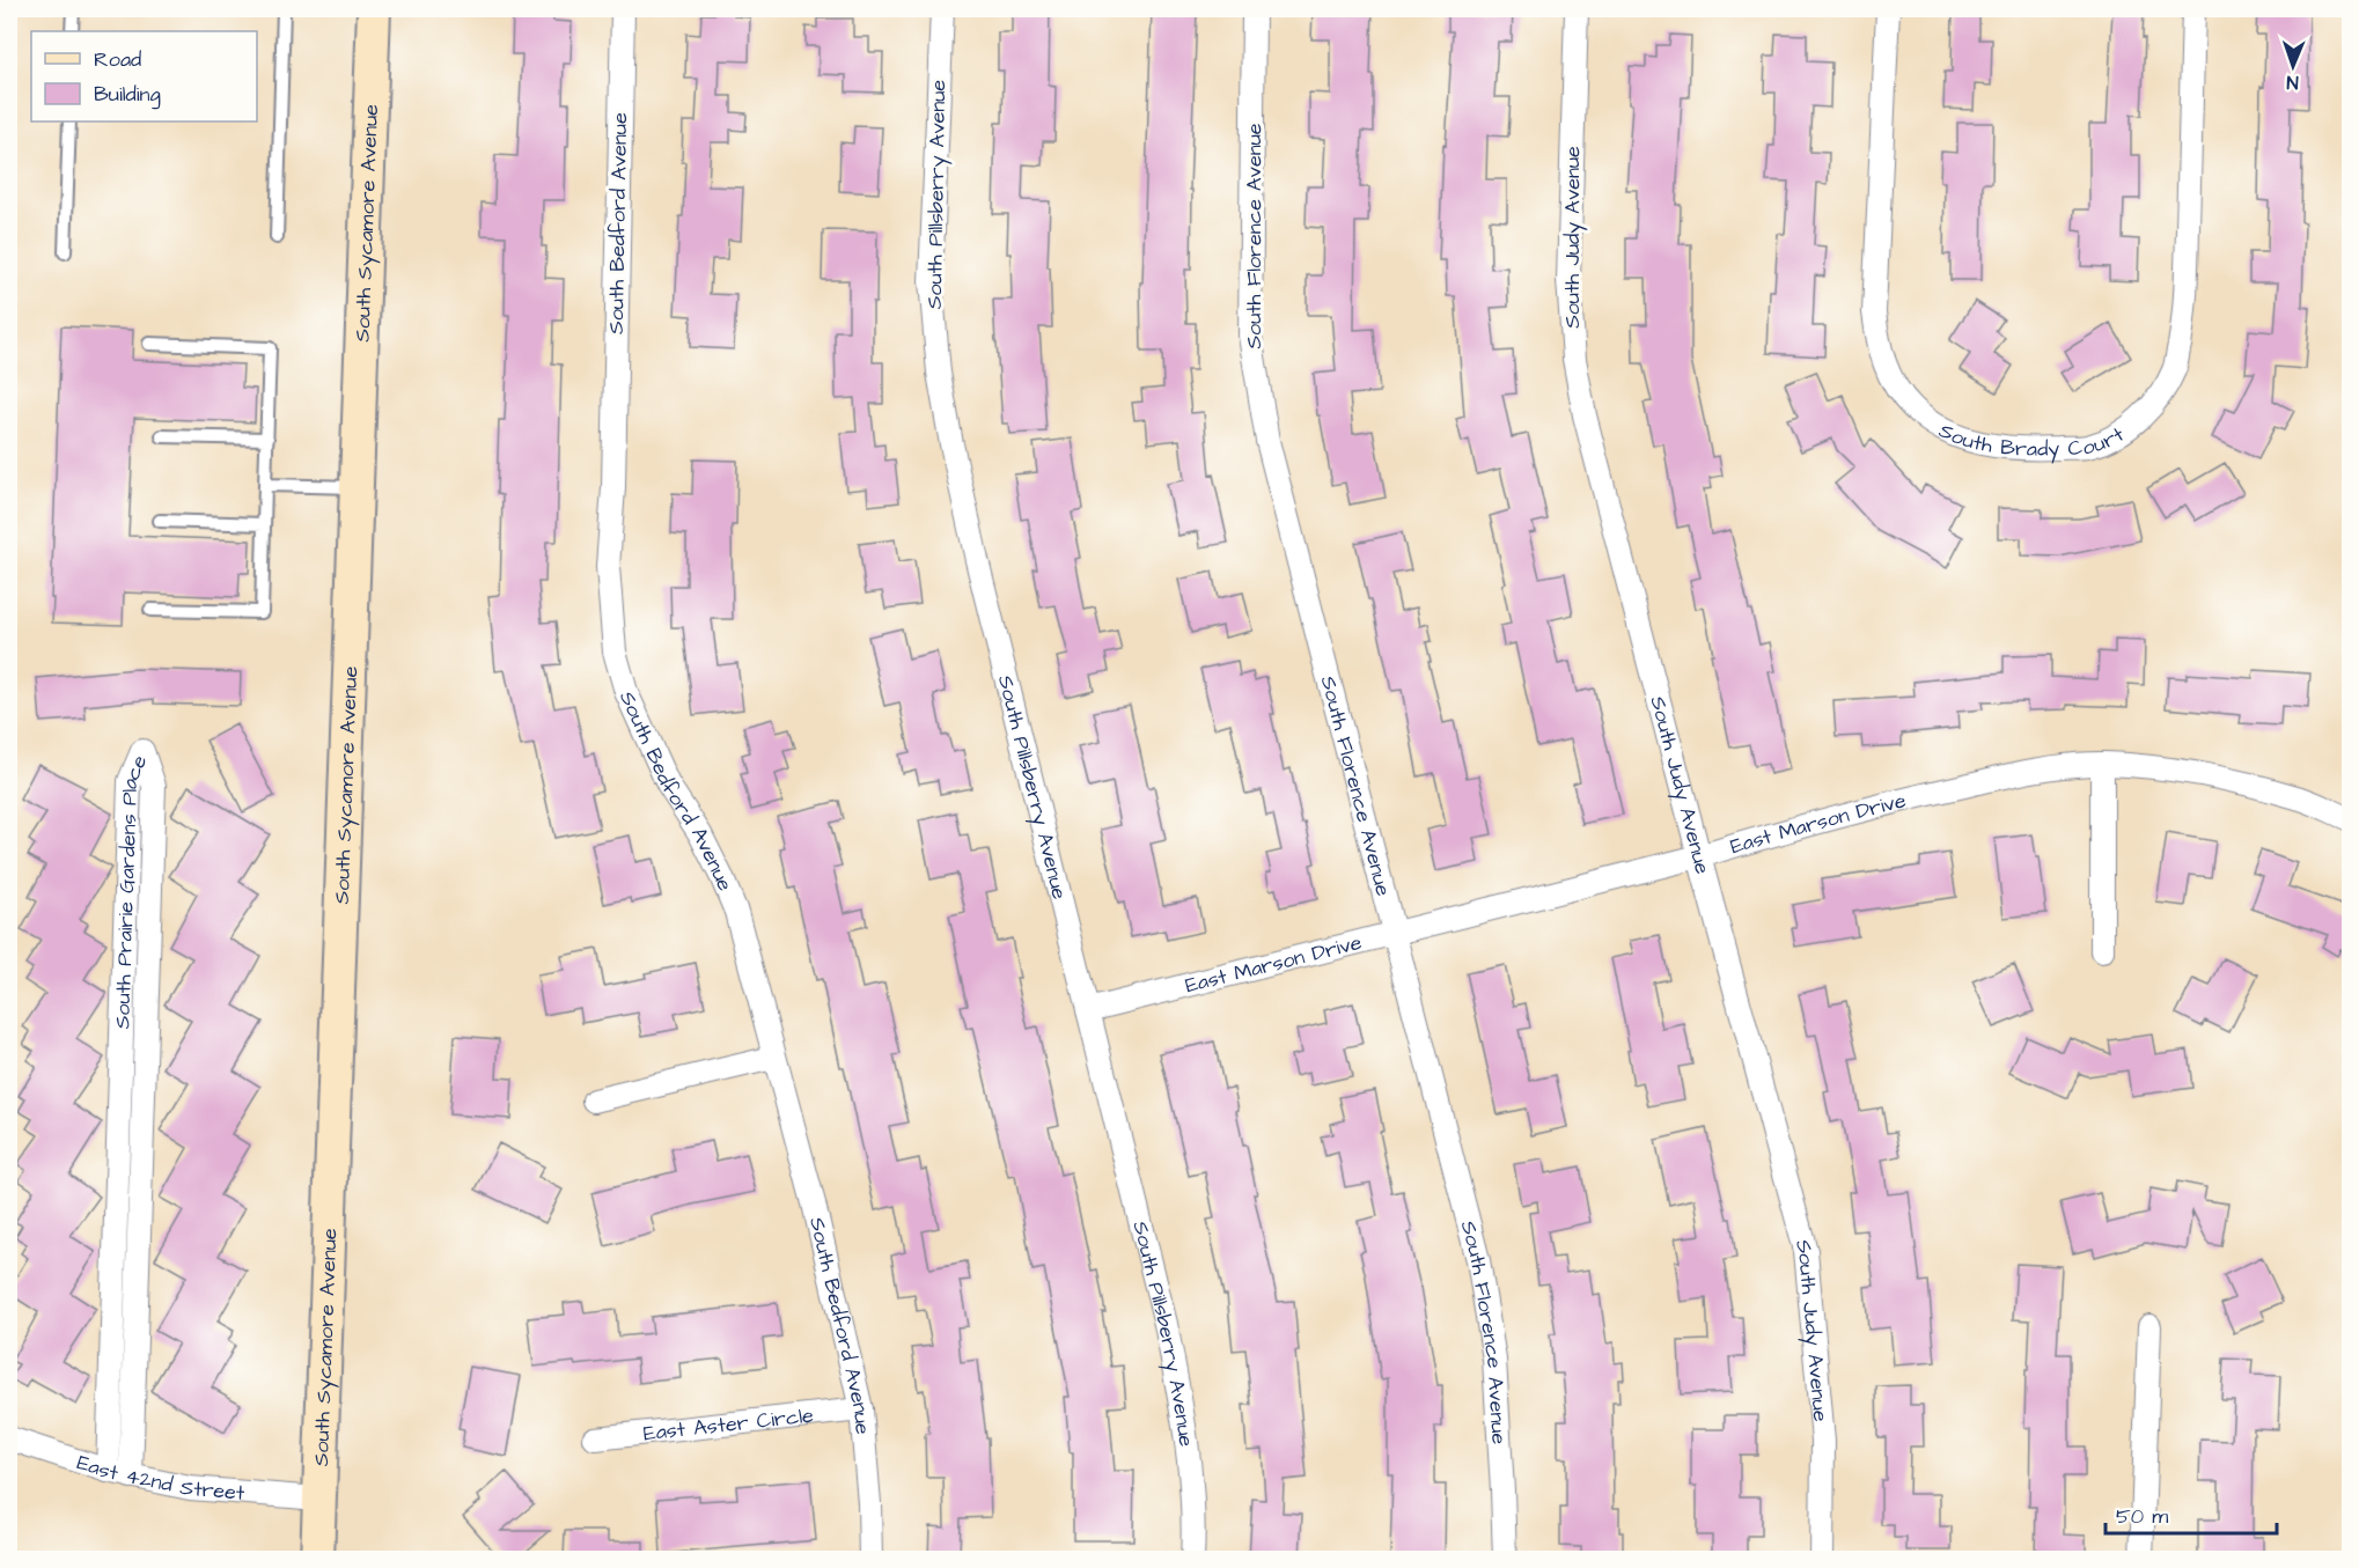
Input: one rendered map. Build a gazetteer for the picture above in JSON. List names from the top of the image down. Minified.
{"streets":{"main road":["South Sycamore Avenue"],"street":["South Pillsberry Avenue","South Bedford Avenue","South Florence Avenue","South Judy Avenue","South Brady Court","East Marson Drive","South Prairie Gardens Place","East Aster Circle","East 42nd Street"]},"crossings":[["South Pillsberry Avenue","East Marson Drive"],["South Sycamore Avenue","East 42nd Street"],["South Bedford Avenue","East Aster Circle"],["South Florence Avenue","East Marson Drive"],["South Judy Avenue","East Marson Drive"],["South Prairie Gardens Place","East 42nd Street"]],"legend":["Road","Building"],"scale_bar":"50 m","north":"bottom"}
